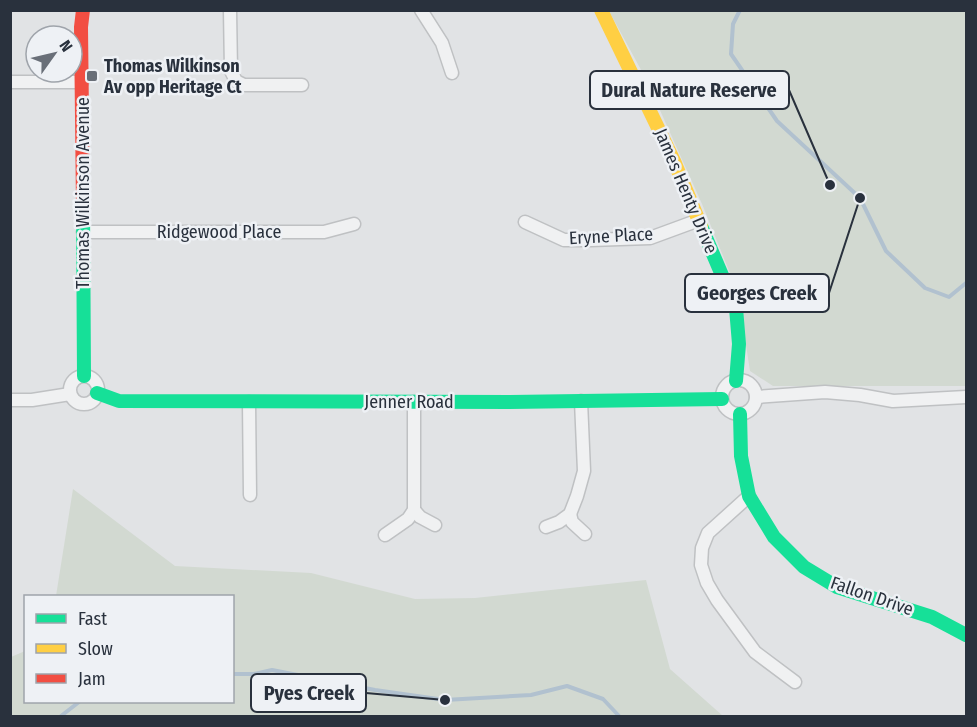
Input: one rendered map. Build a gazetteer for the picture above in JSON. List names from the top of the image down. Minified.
{"streets":{"street":["James Henty Drive","Thomas Wilkinson Avenue","Ridgewood Place","Eryne Place","Jenner Road","Fallon Drive"]},"crossings":[["James Henty Drive","Eryne Place"],["James Henty Drive","Jenner Road"],["James Henty Drive","Fallon Drive"],["Thomas Wilkinson Avenue","Ridgewood Place"],["Thomas Wilkinson Avenue","Jenner Road"],["Jenner Road","Fallon Drive"]],"places":{"transit":["Thomas Wilkinson Av opp Heritage Ct"],"other":["Dural Nature Reserve","Georges Creek","Pyes Creek"]},"legend":["Fast","Slow","Jam"],"north":"top right"}
